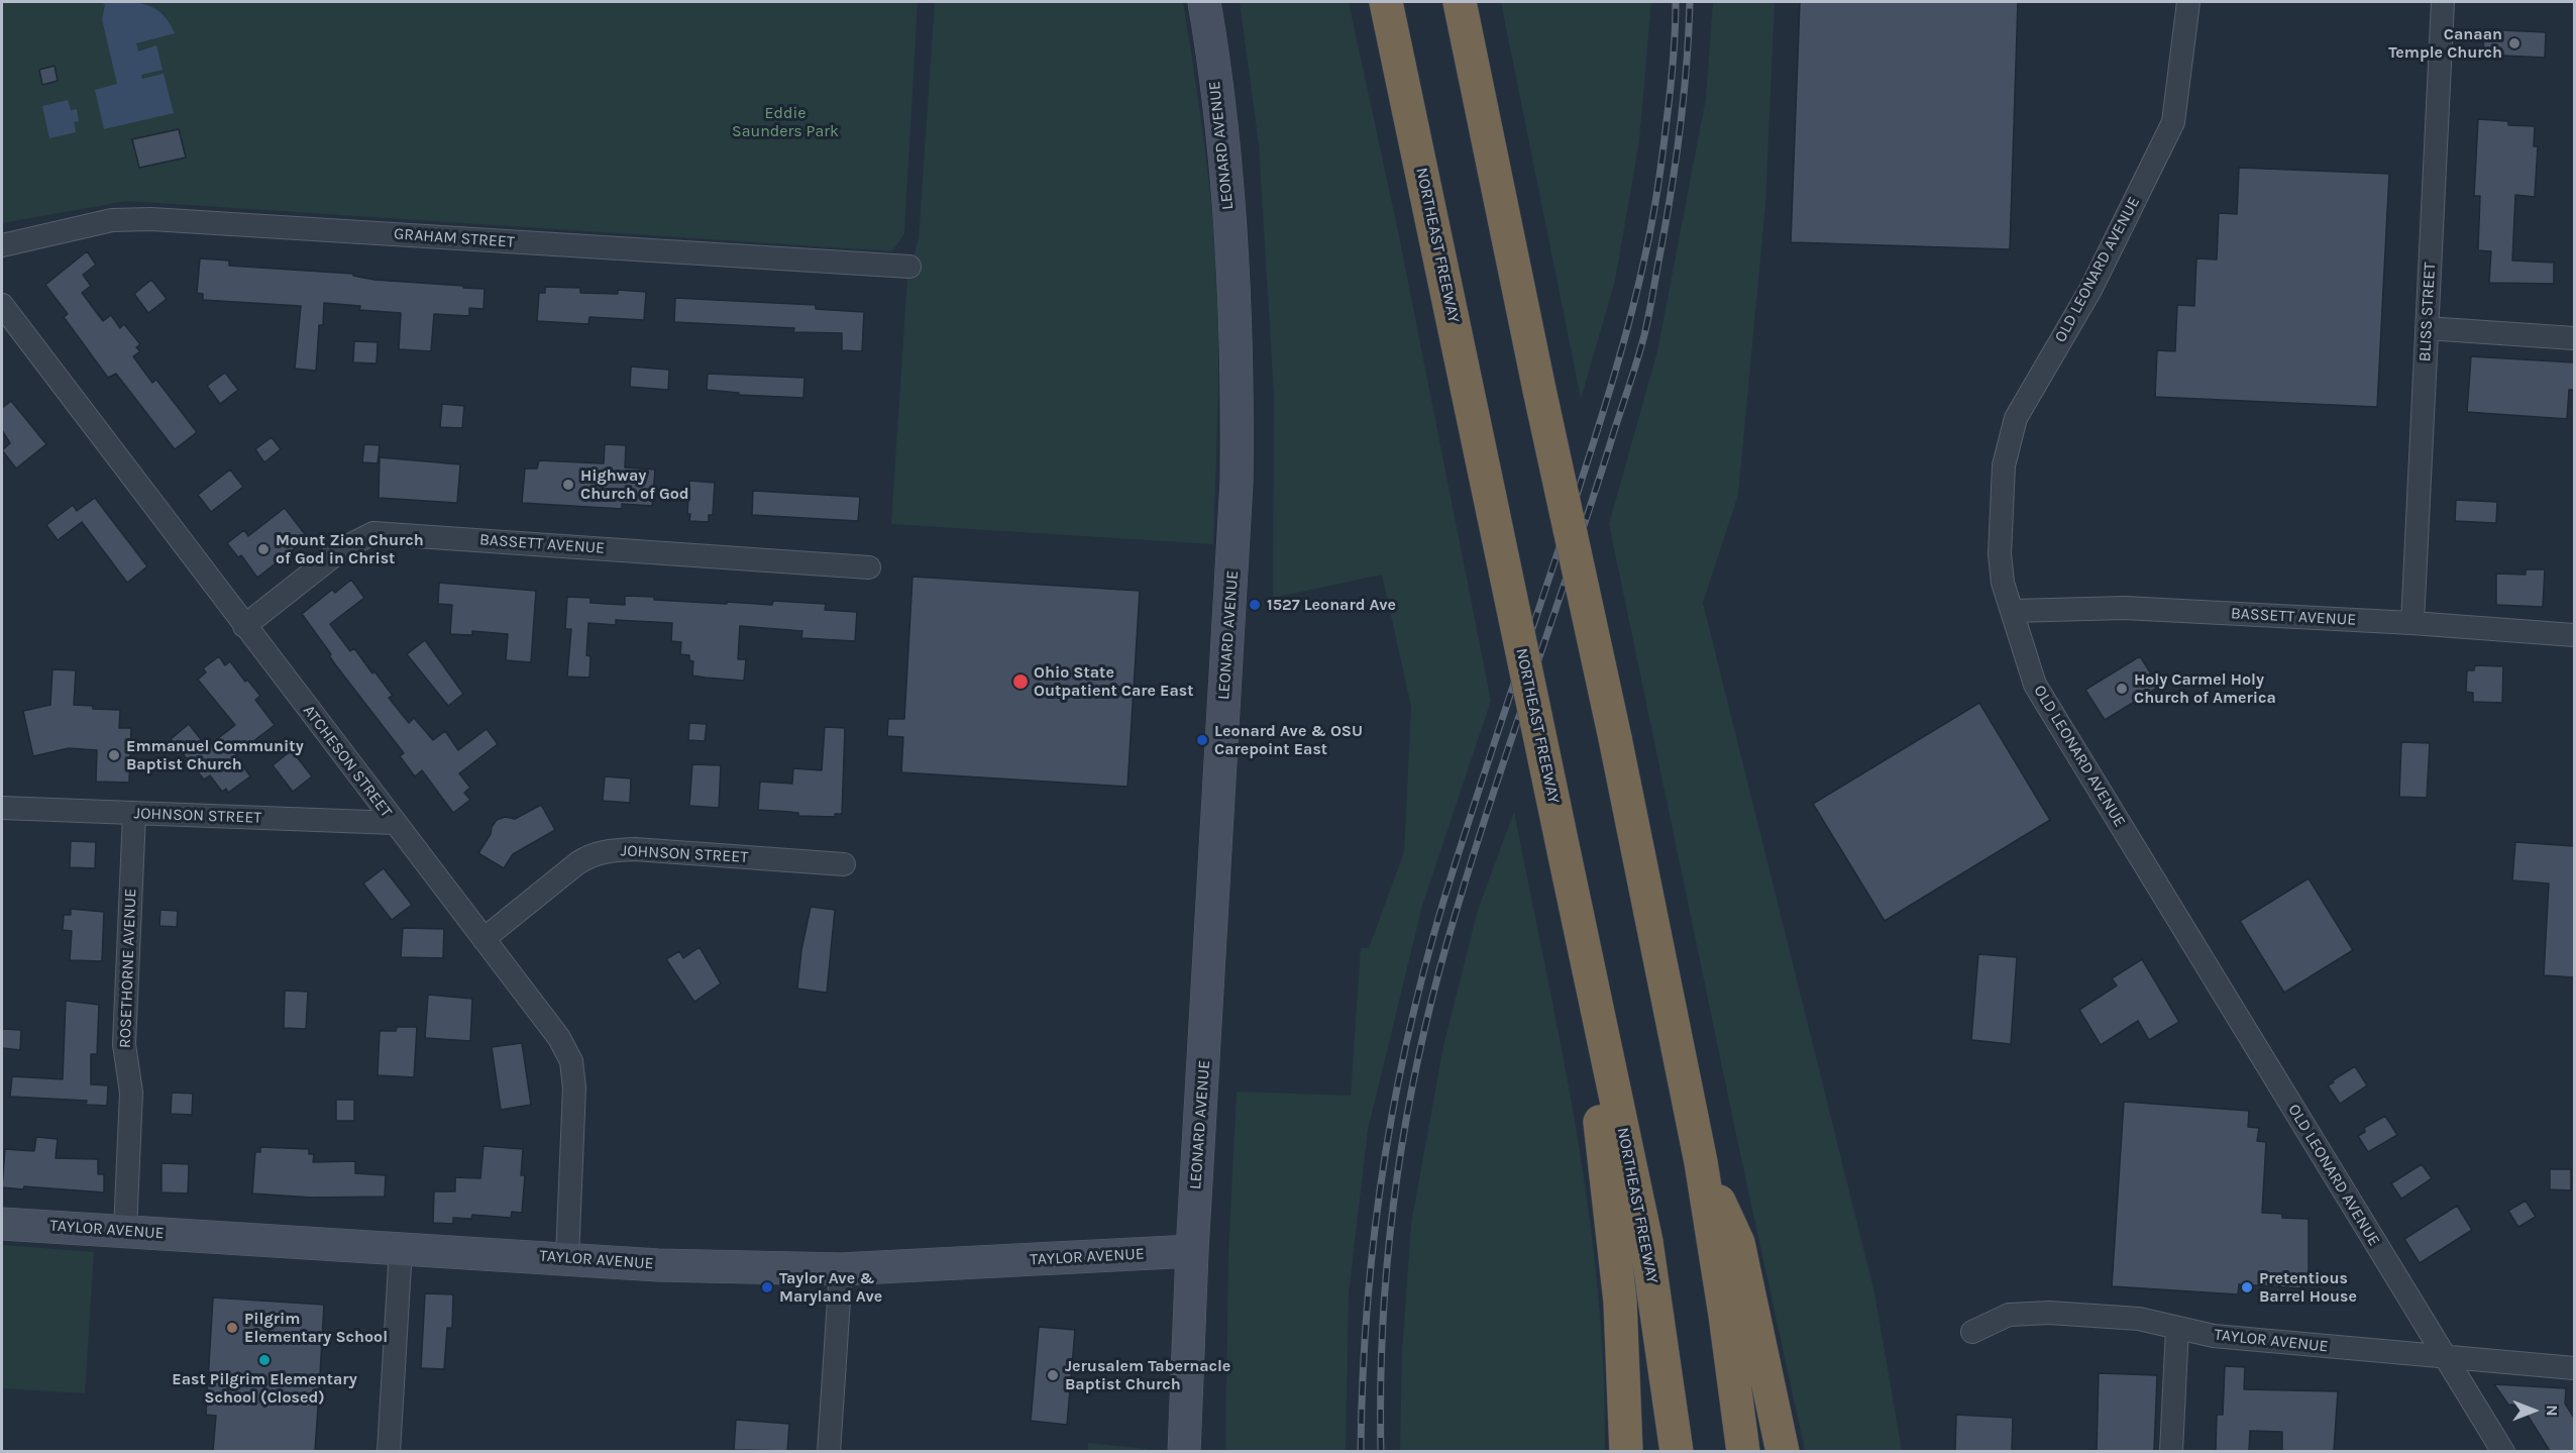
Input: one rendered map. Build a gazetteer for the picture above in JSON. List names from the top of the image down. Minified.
{"streets":{"highway":["NORTHEAST FREEWAY"],"main road":["LEONARD AVENUE","TAYLOR AVENUE"],"street":["GRAHAM STREET","OLD LEONARD AVENUE","BLISS STREET","BASSETT AVENUE","ATCHESON STREET","JOHNSON STREET","ROSETHORNE AVENUE"]},"crossings":[["LEONARD AVENUE","TAYLOR AVENUE"],["OLD LEONARD AVENUE","BASSETT AVENUE"],["OLD LEONARD AVENUE","TAYLOR AVENUE"],["BLISS STREET","BASSETT AVENUE"],["BASSETT AVENUE","ATCHESON STREET"],["ATCHESON STREET","JOHNSON STREET"],["ATCHESON STREET","TAYLOR AVENUE"],["JOHNSON STREET","ROSETHORNE AVENUE"],["ROSETHORNE AVENUE","TAYLOR AVENUE"]],"parks":["Eddie Saunders Park"],"places":["Canaan Temple Church","Highway Church of God","Mount Zion Church of God in Christ","1527 Leonard Ave","Ohio State Outpatient Care East","Holy Carmel Holy Church of America","Leonard Ave & OSU Carepoint East","Emmanuel Community Baptist Church","Taylor Ave & Maryland Ave","Pretentious Barrel House","Pilgrim Elementary School","East Pilgrim Elementary School (Closed)","Jerusalem Tabernacle Baptist Church"],"north":"right"}
